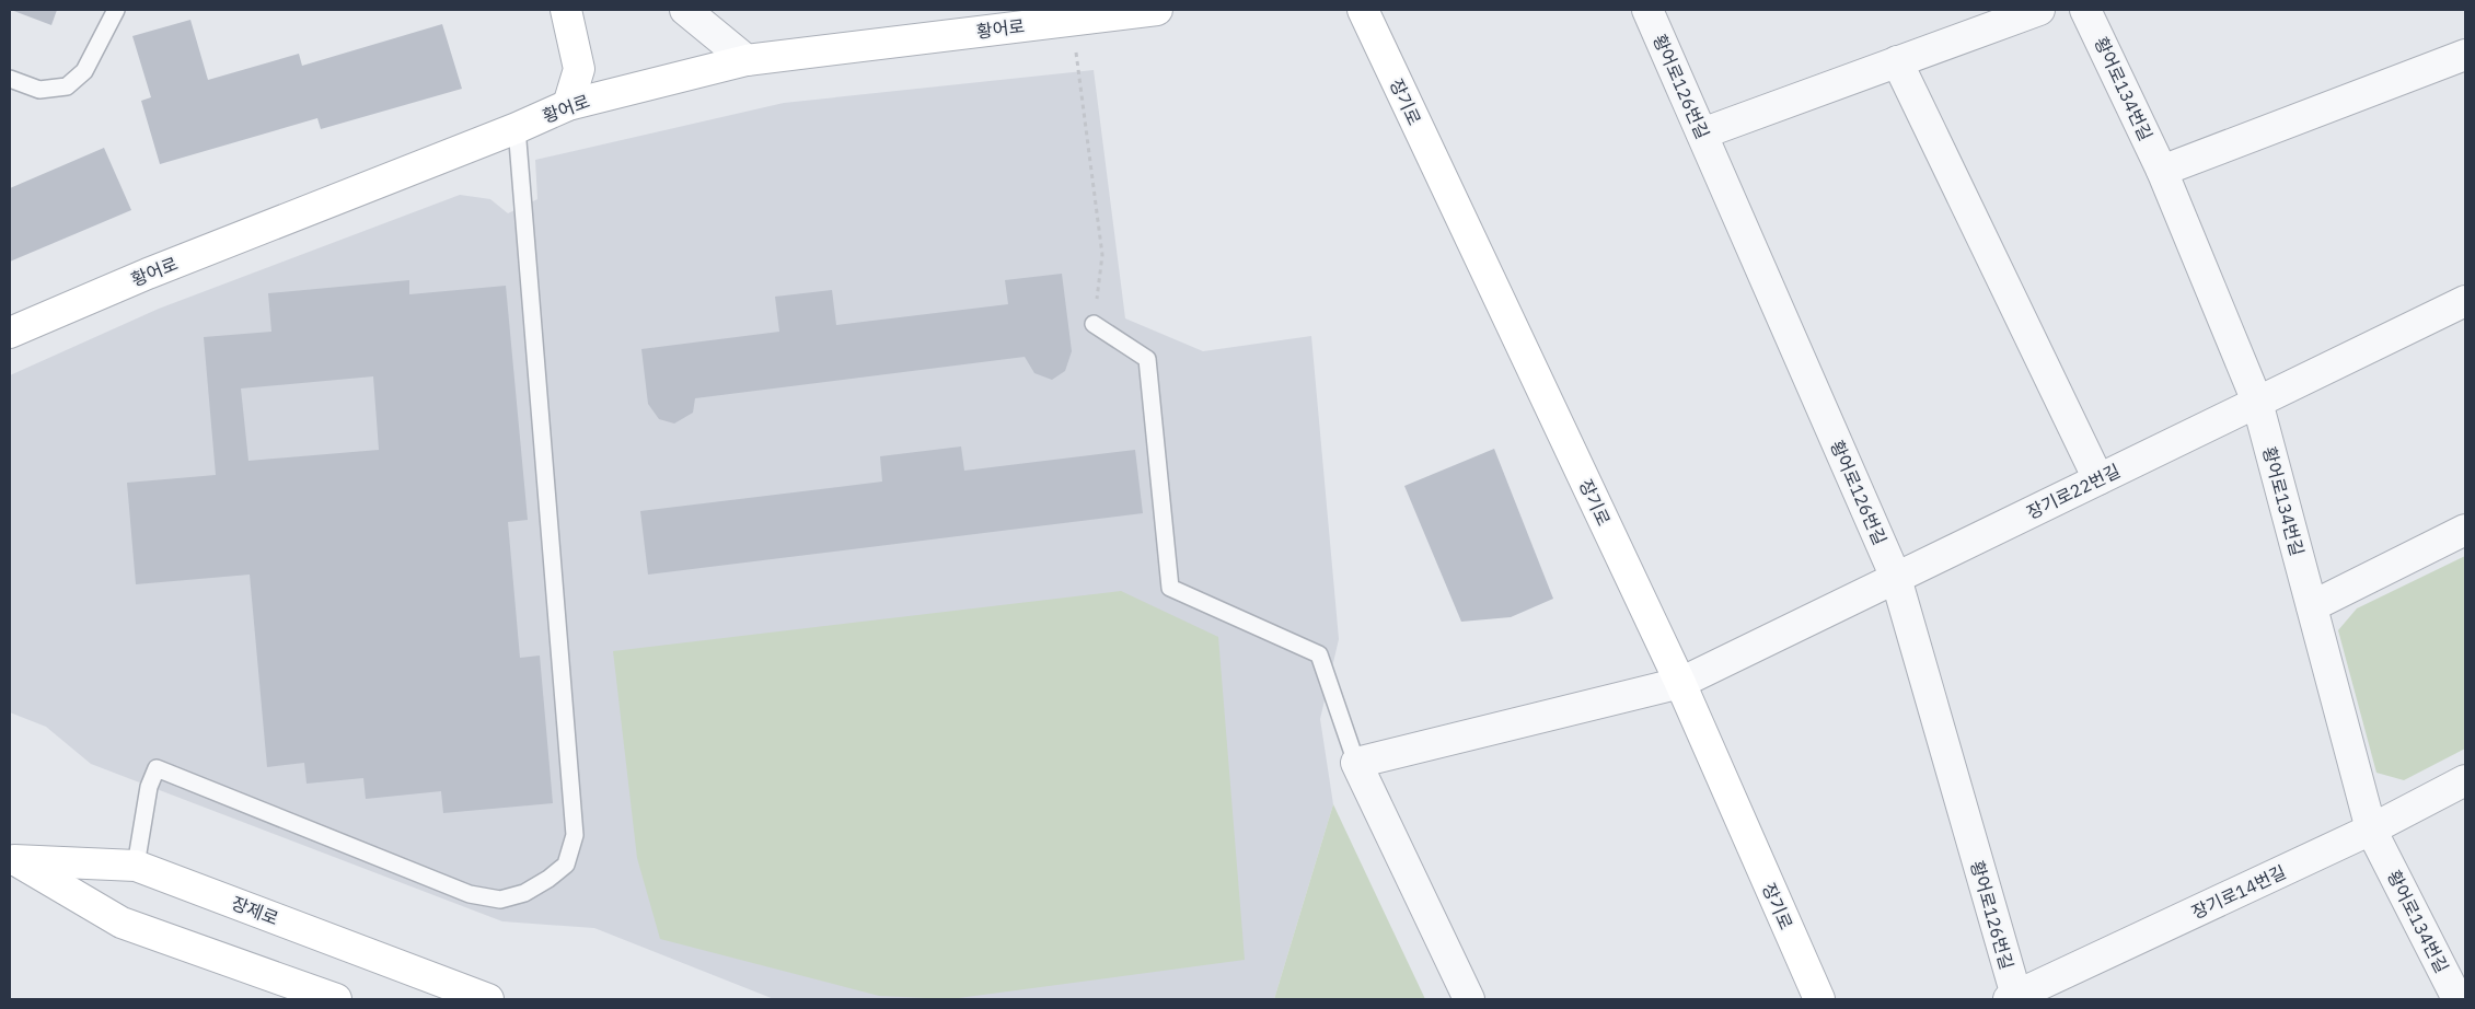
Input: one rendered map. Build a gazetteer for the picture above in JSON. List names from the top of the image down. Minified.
{"streets":{"street":["황어로","황어로126번길","황어로134번길","장기로","장기로22번길","장기로14번길","장제로"]},"crossings":[["황어로126번길","장기로22번길"],["황어로126번길","장기로14번길"],["황어로134번길","장기로22번길"],["황어로134번길","장기로14번길"],["장기로","장기로22번길"]]}
